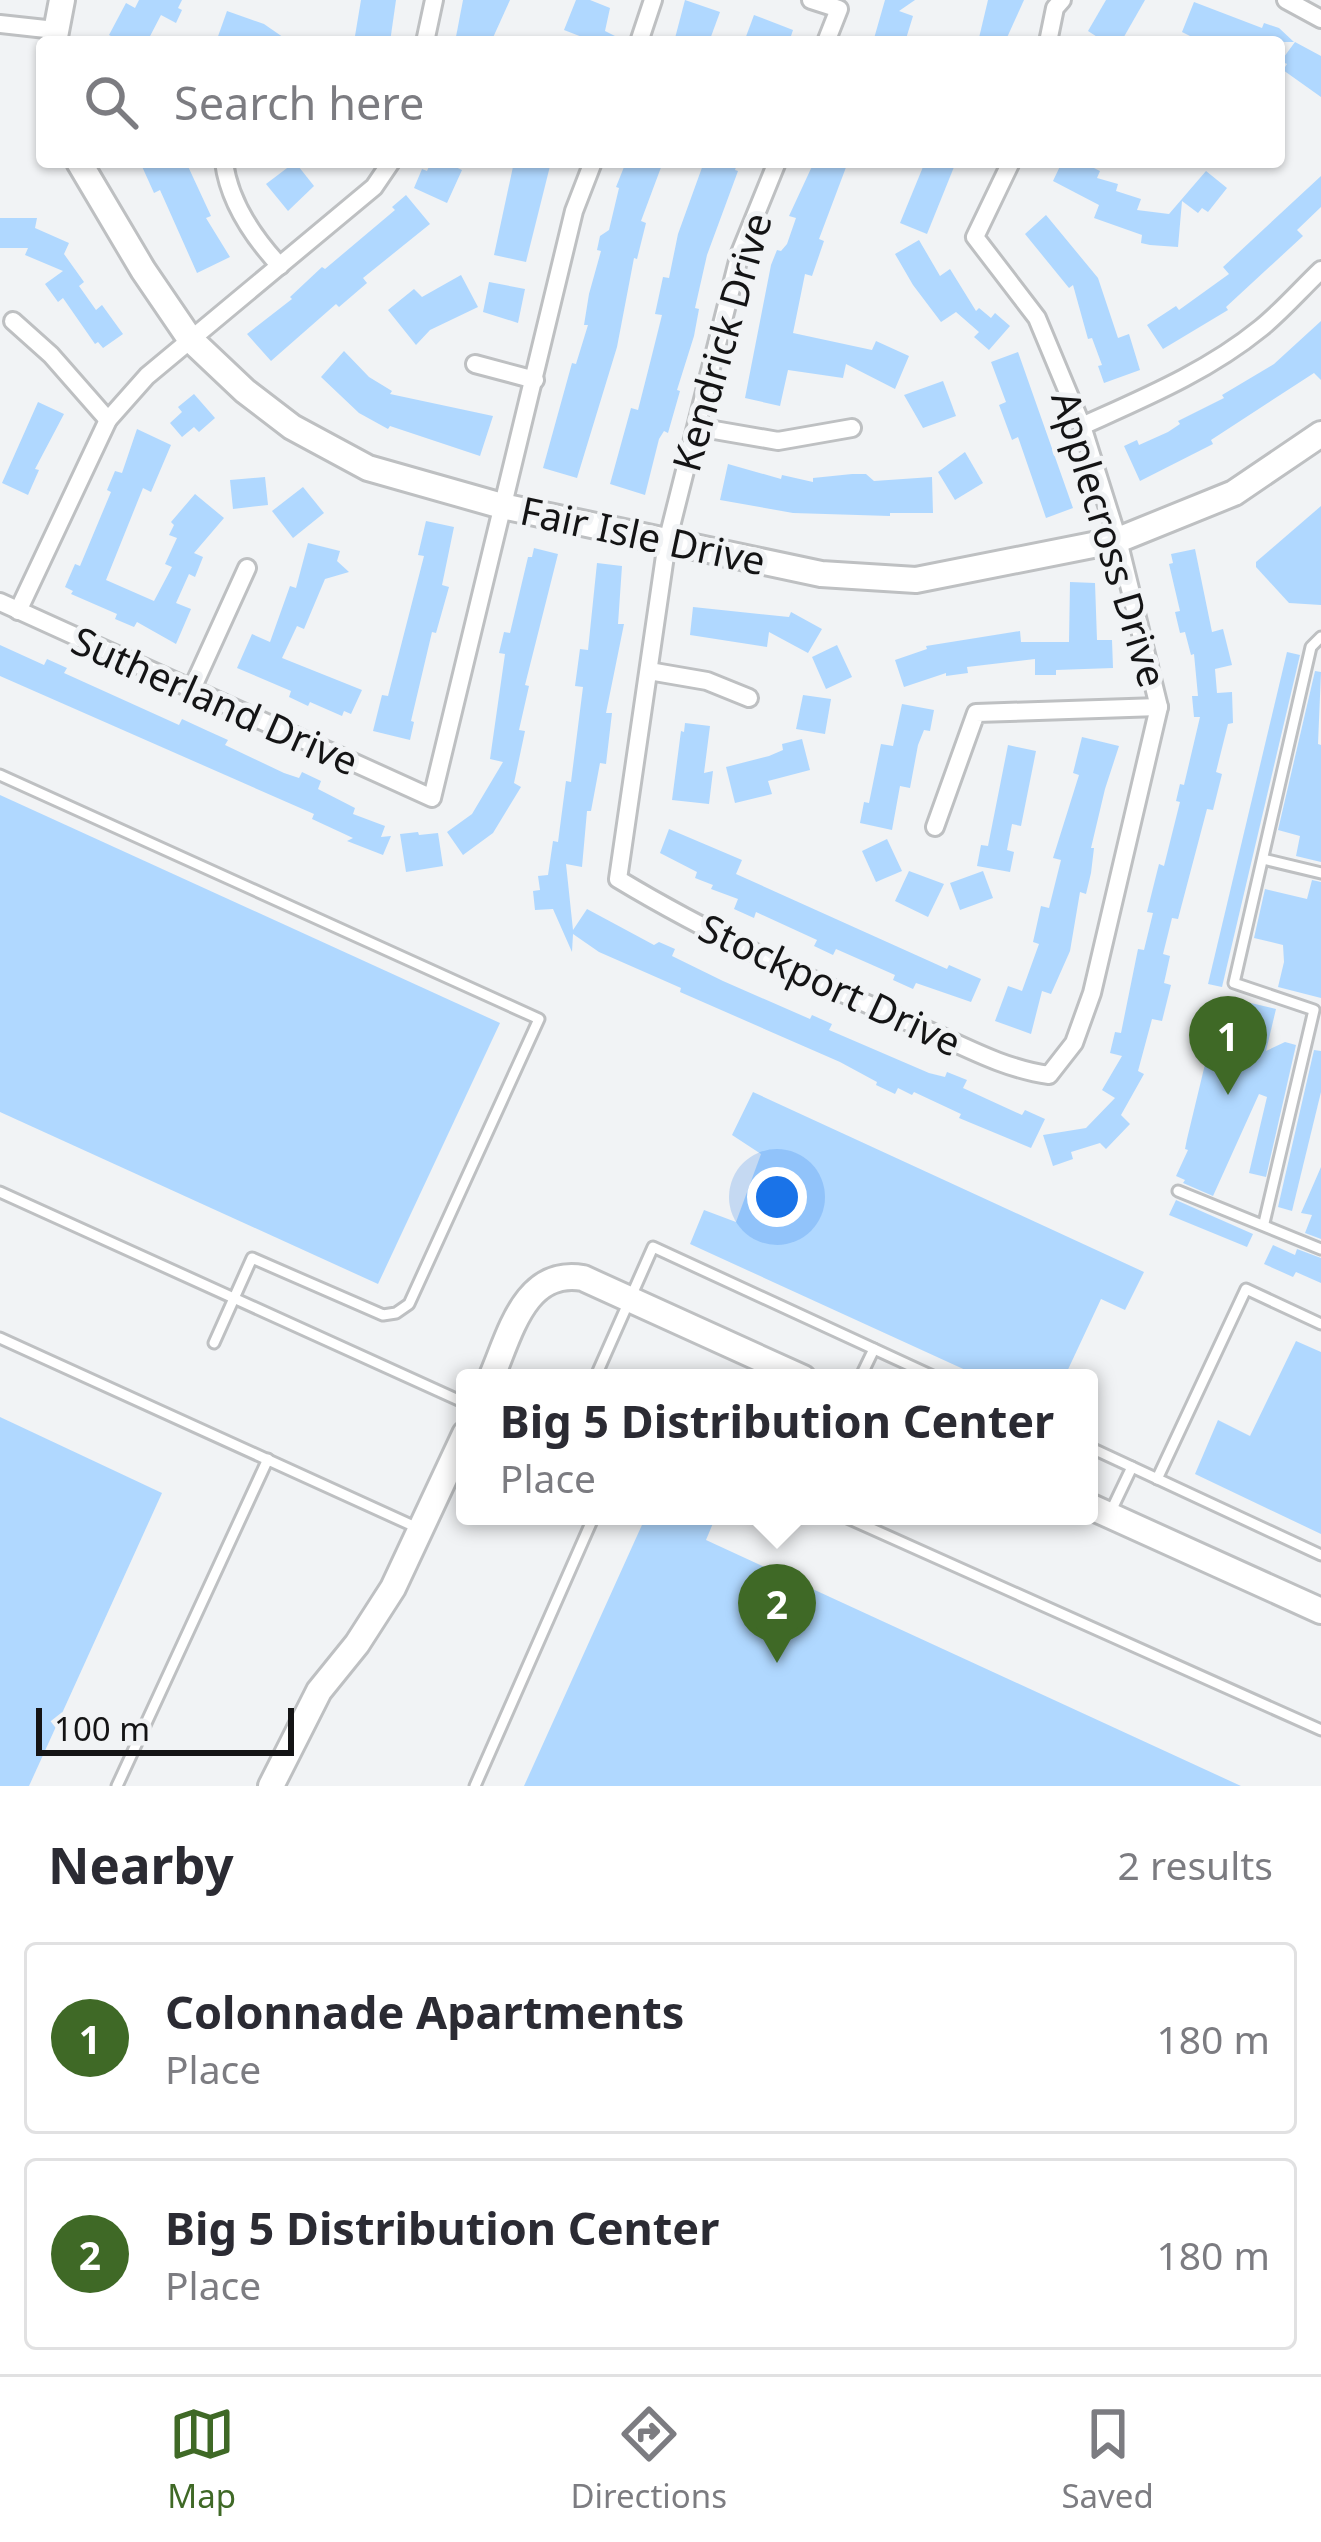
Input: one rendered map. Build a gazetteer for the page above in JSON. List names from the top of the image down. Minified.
{"streets":{"street":["Kendrick Drive","Fair Isle Drive","Applecross Drive","Sutherland Drive","Stockport Drive"]},"crossings":[["Kendrick Drive","Fair Isle Drive"],["Kendrick Drive","Stockport Drive"],["Fair Isle Drive","Applecross Drive"],["Fair Isle Drive","Sutherland Drive"],["Applecross Drive","Stockport Drive"]],"scale_bar":"100 m","page":{"search":"Search here","pins":["1","2"],"popup":["Big 5 Distribution Center","Place"],"scale":"100 m","heading":["Nearby","2 results"],"list":[{"mark":"1","name":"Colonnade Apartments","note":"Place","value":"180 m"},{"mark":"2","name":"Big 5 Distribution Center","note":"Place","value":"180 m"}],"nav":["Map","Directions","Saved"]}}
